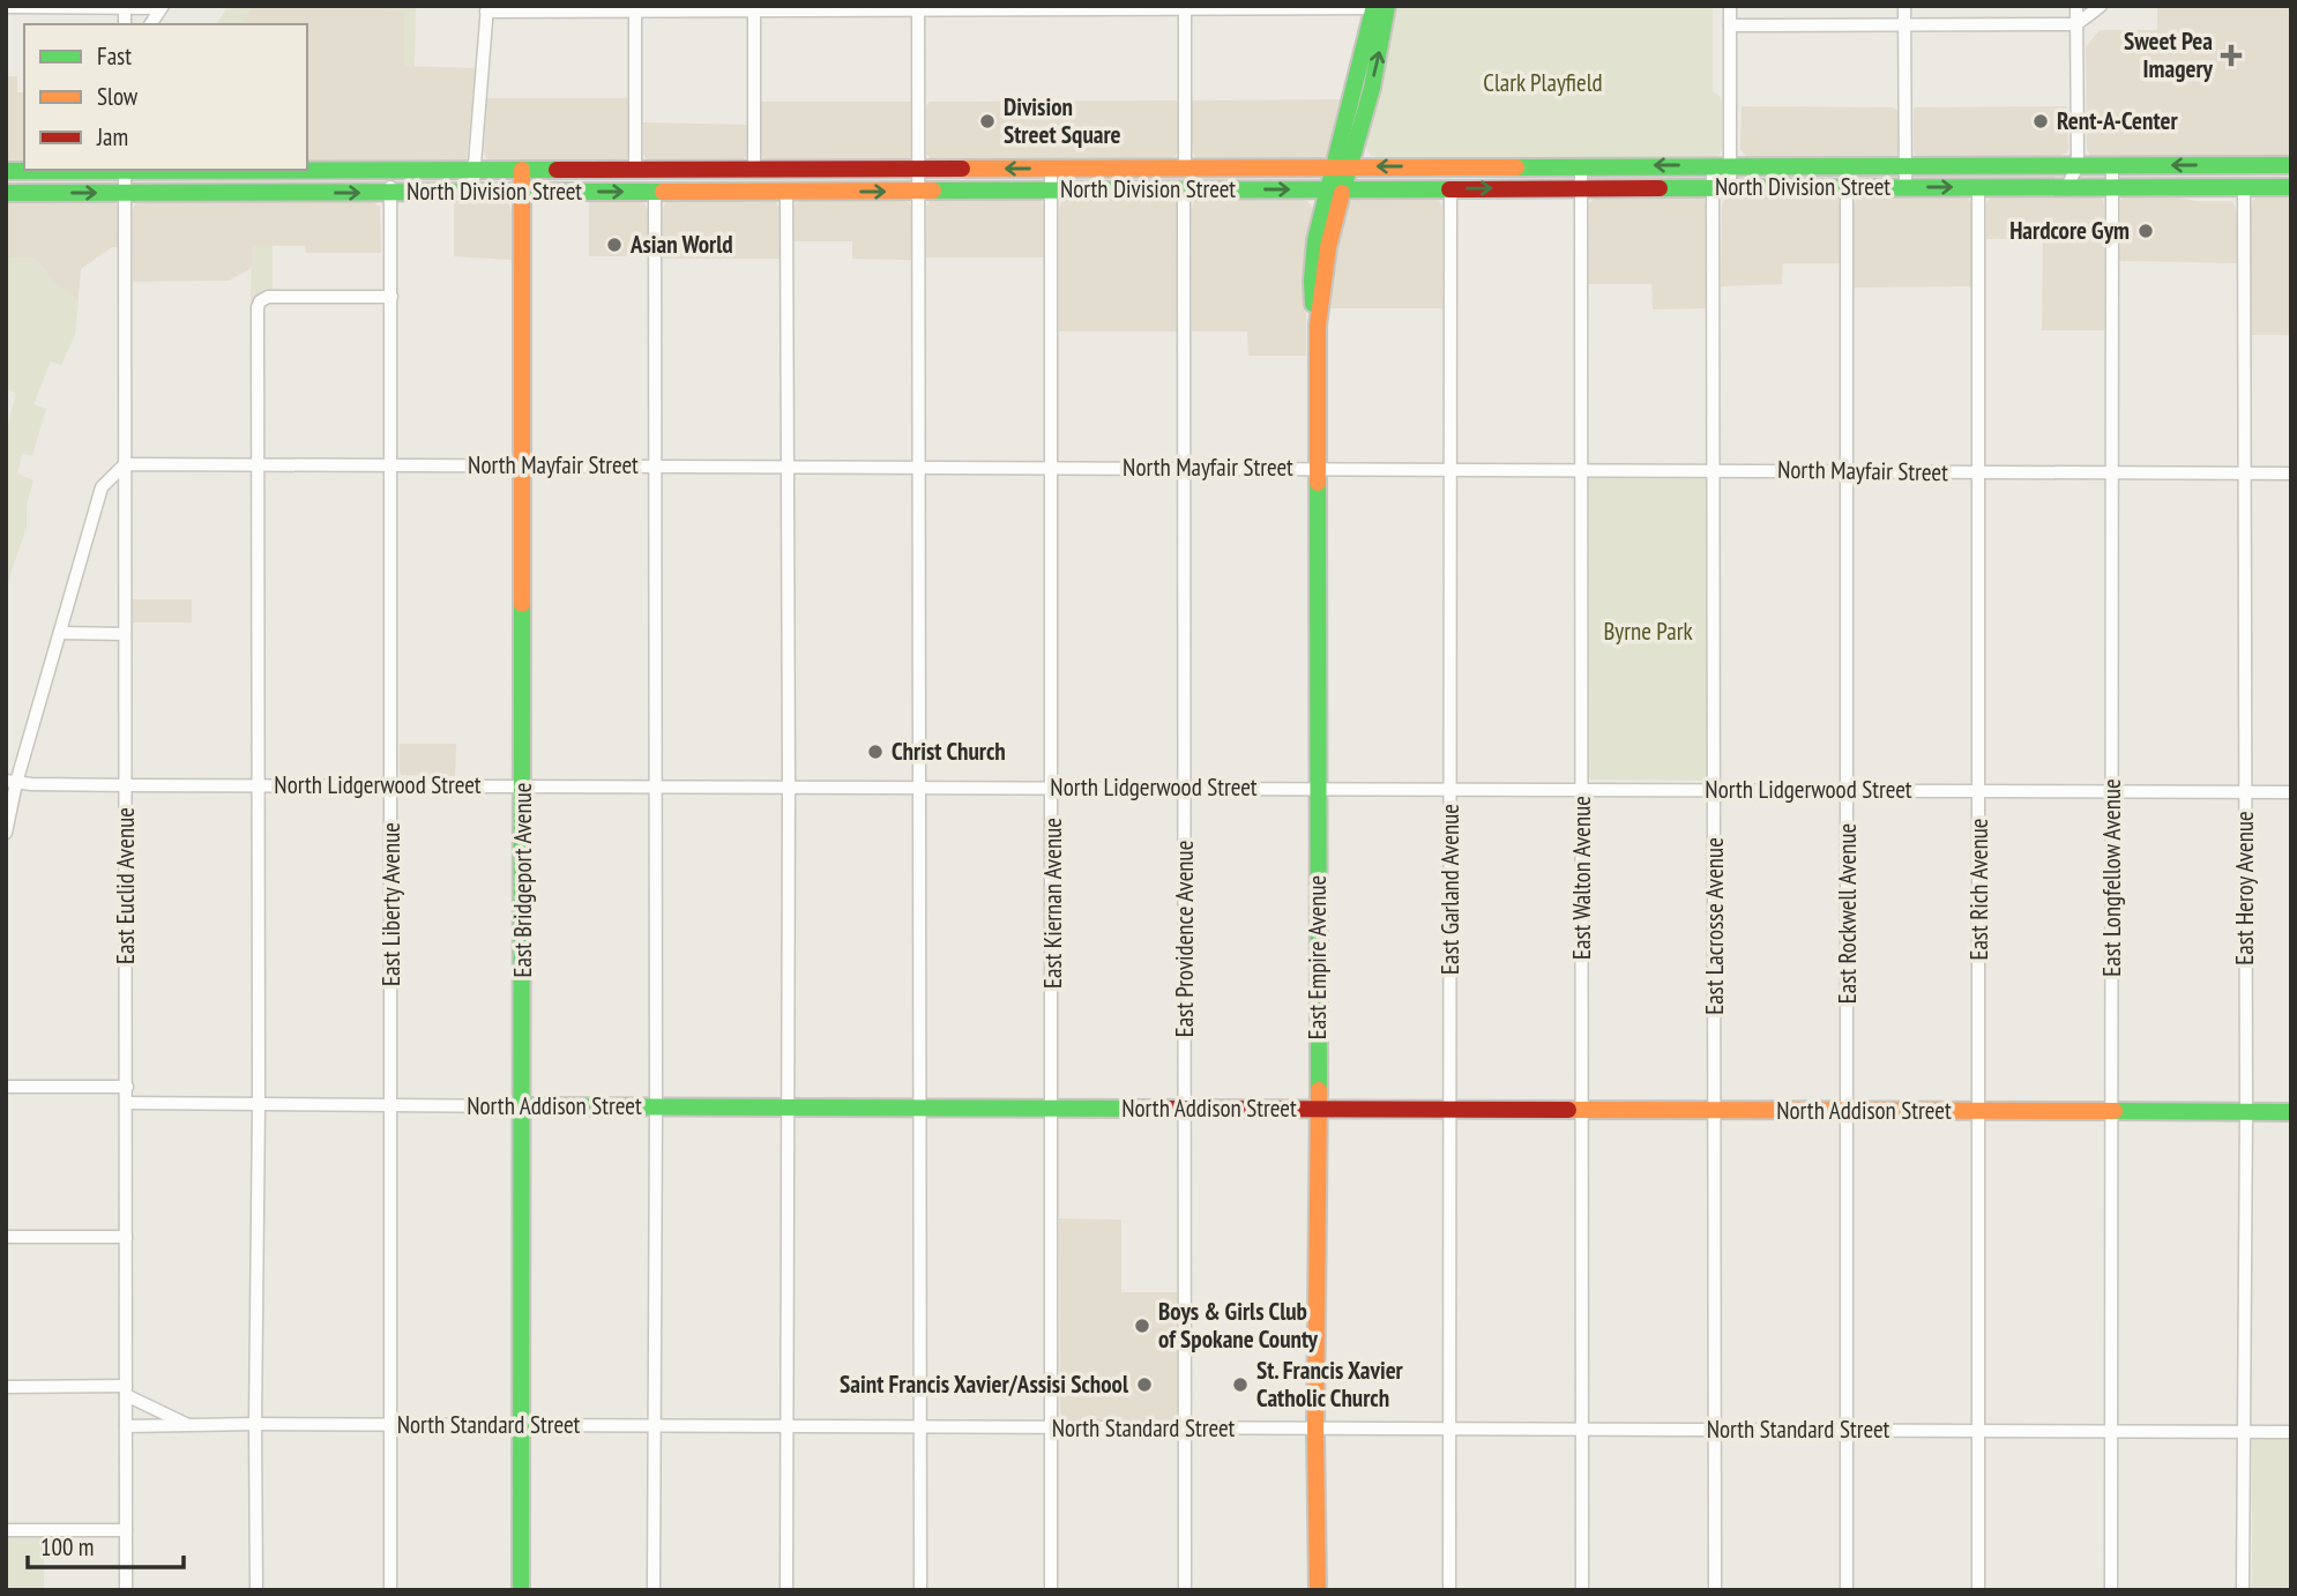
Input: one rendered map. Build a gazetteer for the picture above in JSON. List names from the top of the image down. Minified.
{"streets":{"street":["North Division Street","North Mayfair Street","North Lidgerwood Street","East Walton Avenue","East Longfellow Avenue","East Bridgeport Avenue","East Euclid Avenue","East Heroy Avenue","East Garland Avenue","East Rich Avenue","East Kiernan Avenue","East Liberty Avenue","East Rockwell Avenue","East Lacrosse Avenue","East Providence Avenue","East Empire Avenue","North Addison Street","North Standard Street"]},"crossings":[["North Division Street","East Walton Avenue"],["North Division Street","East Longfellow Avenue"],["North Division Street","East Bridgeport Avenue"],["North Division Street","East Euclid Avenue"],["North Division Street","East Heroy Avenue"],["North Division Street","East Garland Avenue"],["North Division Street","East Rich Avenue"],["North Division Street","East Kiernan Avenue"],["North Division Street","East Liberty Avenue"],["North Division Street","East Rockwell Avenue"],["North Division Street","East Lacrosse Avenue"],["North Division Street","East Providence Avenue"],["North Division Street","East Empire Avenue"],["North Mayfair Street","East Walton Avenue"],["North Mayfair Street","East Longfellow Avenue"],["North Mayfair Street","East Bridgeport Avenue"],["North Mayfair Street","East Euclid Avenue"],["North Mayfair Street","East Heroy Avenue"],["North Mayfair Street","East Garland Avenue"],["North Mayfair Street","East Rich Avenue"],["North Mayfair Street","East Kiernan Avenue"],["North Mayfair Street","East Liberty Avenue"],["North Mayfair Street","East Rockwell Avenue"],["North Mayfair Street","East Lacrosse Avenue"],["North Mayfair Street","East Providence Avenue"],["North Mayfair Street","East Empire Avenue"],["North Lidgerwood Street","East Walton Avenue"],["North Lidgerwood Street","East Longfellow Avenue"],["North Lidgerwood Street","East Bridgeport Avenue"],["North Lidgerwood Street","East Euclid Avenue"],["North Lidgerwood Street","East Heroy Avenue"],["North Lidgerwood Street","East Garland Avenue"],["North Lidgerwood Street","East Rich Avenue"],["North Lidgerwood Street","East Kiernan Avenue"],["North Lidgerwood Street","East Liberty Avenue"],["North Lidgerwood Street","East Rockwell Avenue"],["North Lidgerwood Street","East Lacrosse Avenue"],["North Lidgerwood Street","East Providence Avenue"],["North Lidgerwood Street","East Empire Avenue"],["East Walton Avenue","North Addison Street"],["East Walton Avenue","North Standard Street"],["East Longfellow Avenue","North Addison Street"],["East Longfellow Avenue","North Standard Street"],["East Bridgeport Avenue","North Addison Street"],["East Bridgeport Avenue","North Standard Street"],["East Euclid Avenue","North Addison Street"],["East Euclid Avenue","North Standard Street"],["East Heroy Avenue","North Addison Street"],["East Heroy Avenue","North Standard Street"],["East Garland Avenue","North Addison Street"],["East Garland Avenue","North Standard Street"],["East Rich Avenue","North Addison Street"],["East Rich Avenue","North Standard Street"],["East Kiernan Avenue","North Addison Street"],["East Kiernan Avenue","North Standard Street"],["East Liberty Avenue","North Addison Street"],["East Liberty Avenue","North Standard Street"],["East Rockwell Avenue","North Addison Street"],["East Rockwell Avenue","North Standard Street"],["East Lacrosse Avenue","North Addison Street"],["East Lacrosse Avenue","North Standard Street"],["East Providence Avenue","North Addison Street"],["East Providence Avenue","North Standard Street"],["East Empire Avenue","North Addison Street"],["East Empire Avenue","North Standard Street"]],"parks":["Clark Playfield","Byrne Park"],"places":{"health":["Sweet Pea Imagery"],"other":["Division Street Square","Rent-A-Center","Hardcore Gym","Asian World","Christ Church","Boys & Girls Club of Spokane County","Saint Francis Xavier/Assisi School","St. Francis Xavier Catholic Church"]},"legend":["Fast","Slow","Jam"],"scale_bar":"100 m"}
